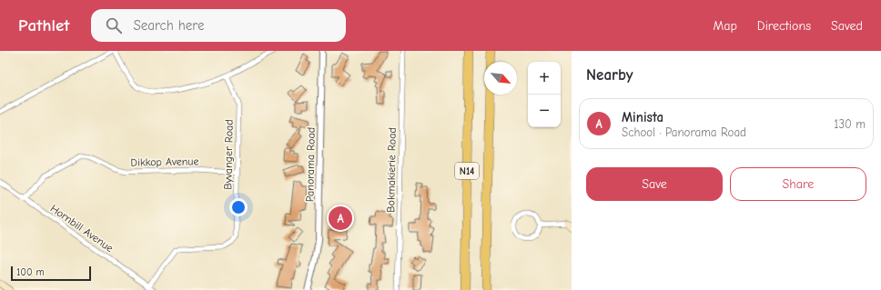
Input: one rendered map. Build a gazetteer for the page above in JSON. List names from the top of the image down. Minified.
{"streets":{"highway":["N14"],"street":["Byvanger Road","Dikkop Avenue","Panorama Road","Bokmakierie Road","Hornbill Avenue"]},"crossings":[["Byvanger Road","Dikkop Avenue"],["Byvanger Road","Hornbill Avenue"],["Dikkop Avenue","Hornbill Avenue"]],"scale_bar":"100 m","north":"bottom right","page":{"header":"Pathlet","search":"Search here","nav":["Map","Directions","Saved"],"heading":"Nearby","map_buttons":["+","−"],"list":[{"mark":"A","name":"Minista","note":"School · Panorama Road","value":"130 m"}],"buttons":["Save","Share"],"pins":"A","scale":"100 m"}}
